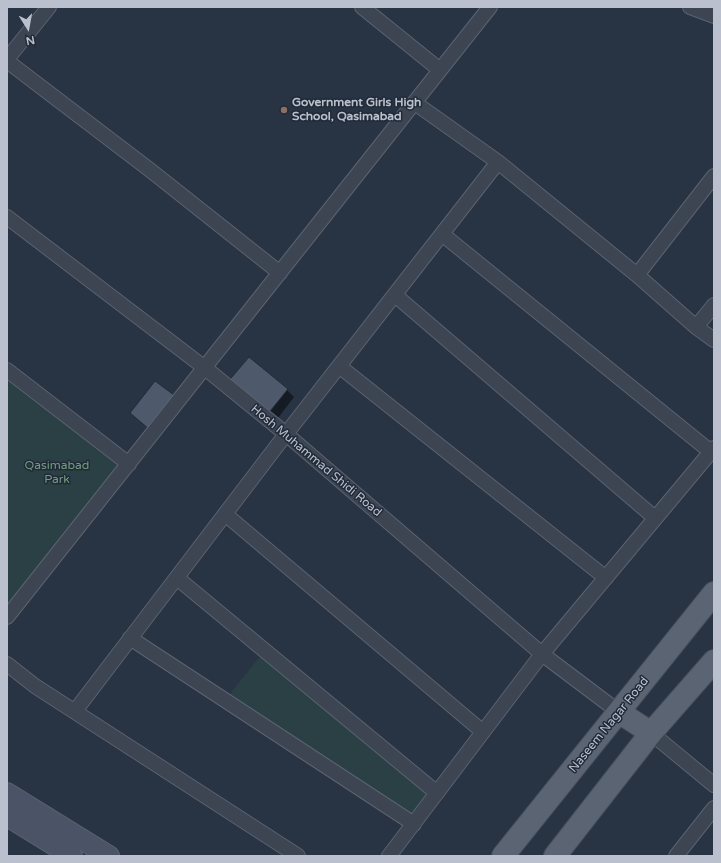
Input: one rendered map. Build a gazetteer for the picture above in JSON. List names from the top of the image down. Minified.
{"streets":{"main road":["Naseem Nagar Road"],"street":["Hosh Muhammad Shidi Road"]},"crossings":[["Hosh Muhammad Shidi Road","Naseem Nagar Road"]],"parks":["Qasimabad Park"],"places":["Government Girls High School, Qasimabad"],"north":"bottom"}
